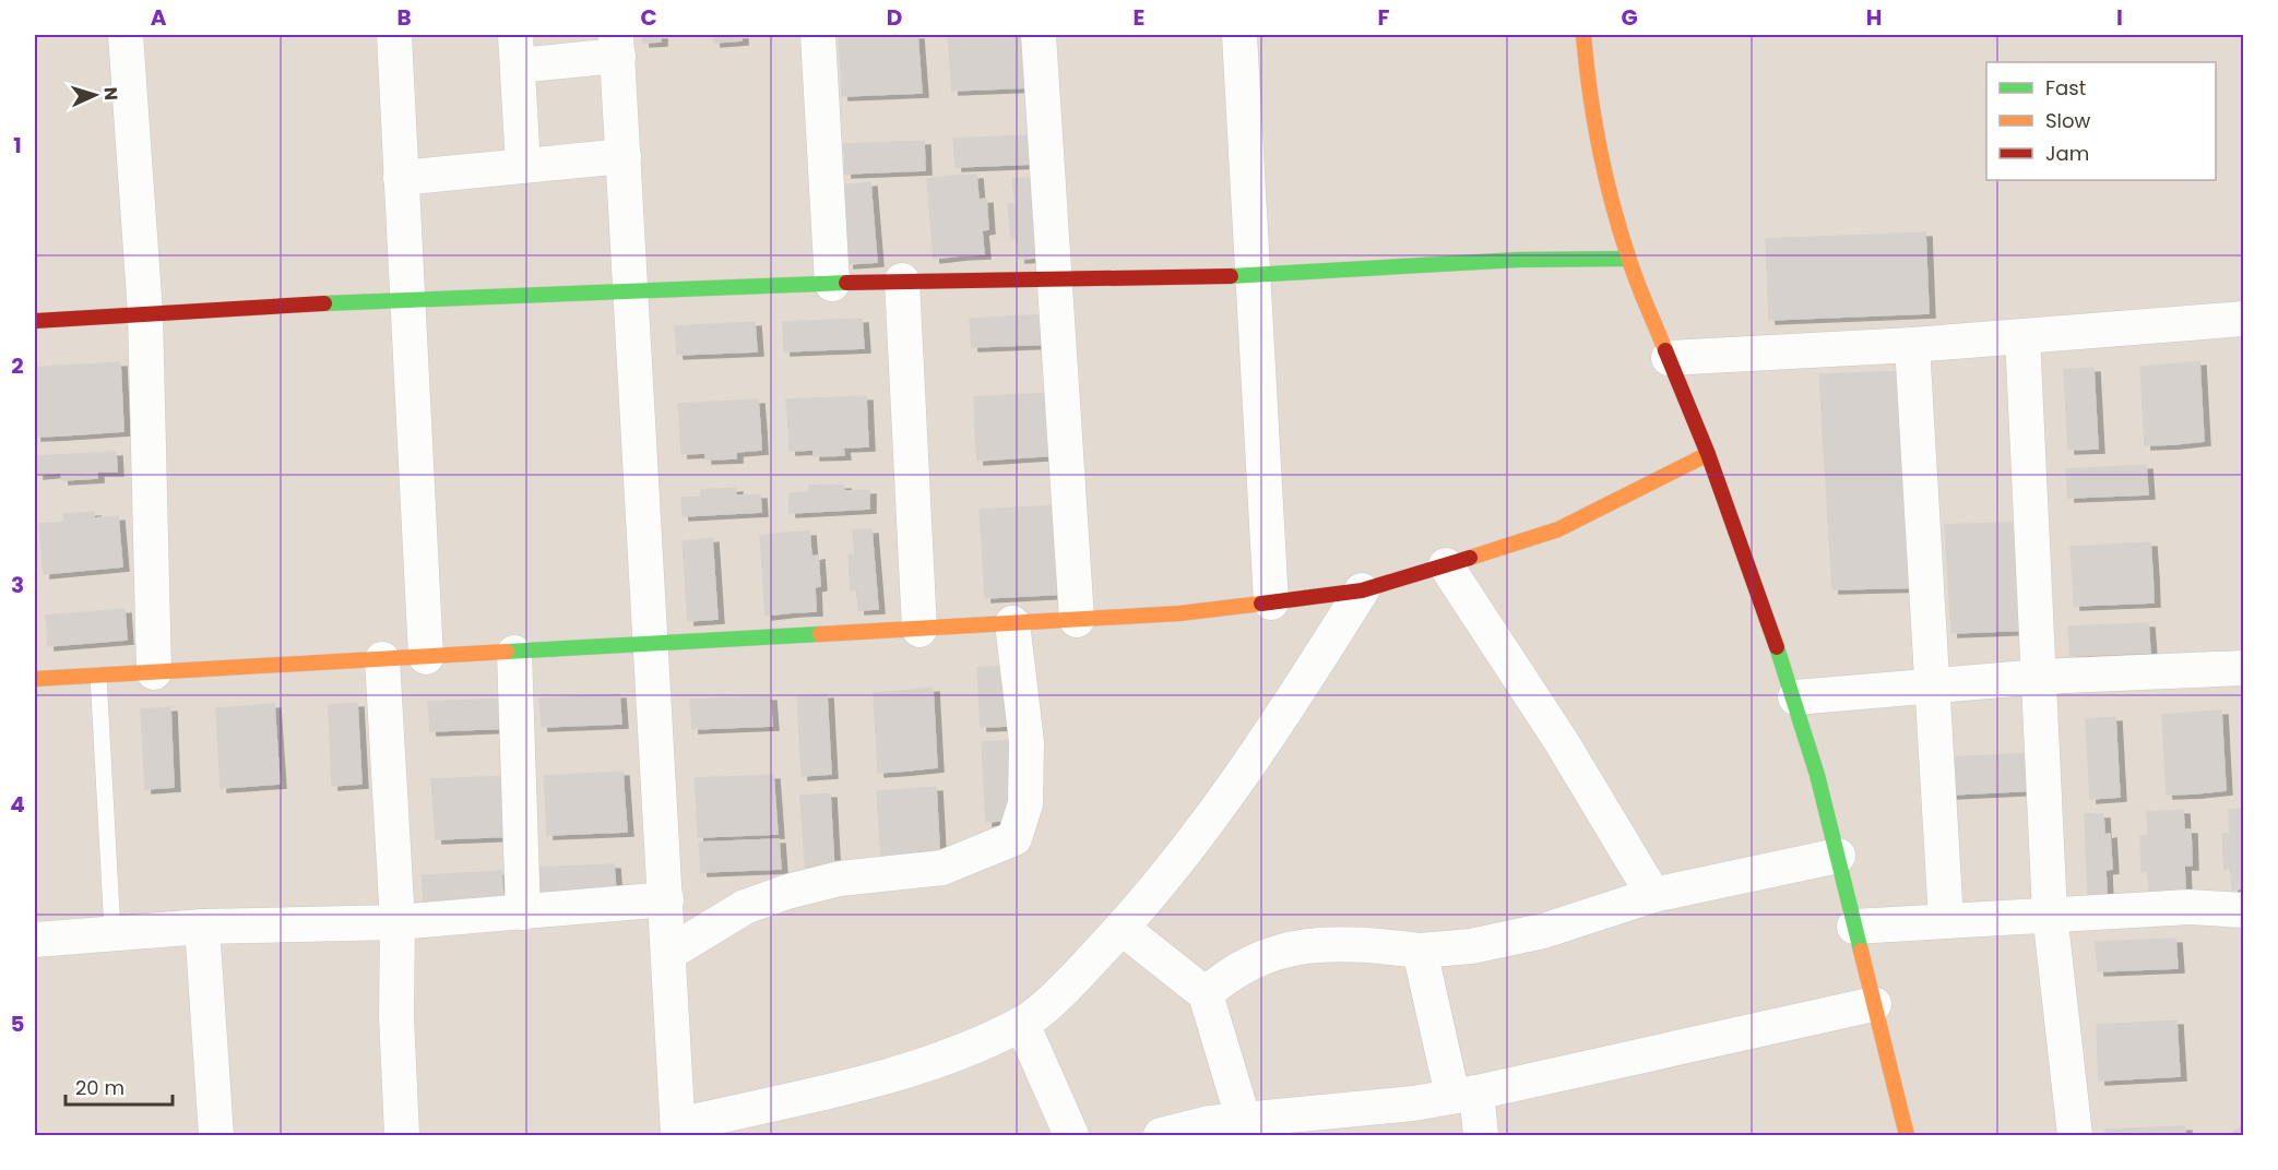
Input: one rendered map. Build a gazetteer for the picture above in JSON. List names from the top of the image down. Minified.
{"legend":["Fast","Slow","Jam"],"scale_bar":"20 m","north":"right","grid":{"columns":["A","B","C","D","E","F","G","H","I"],"rows":["1","2","3","4","5"]}}
